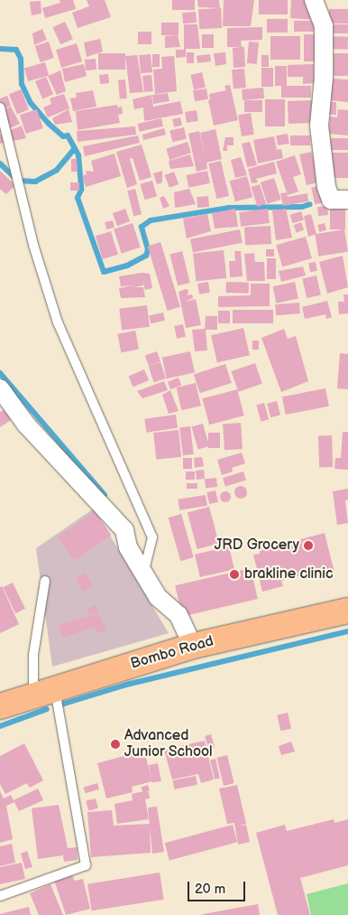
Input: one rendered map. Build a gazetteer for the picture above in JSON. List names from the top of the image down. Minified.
{"streets":{"main road":["Bombo Road"]},"places":["JRD Grocery","brakline clinic","Advanced Junior School"],"scale_bar":"20 m"}
